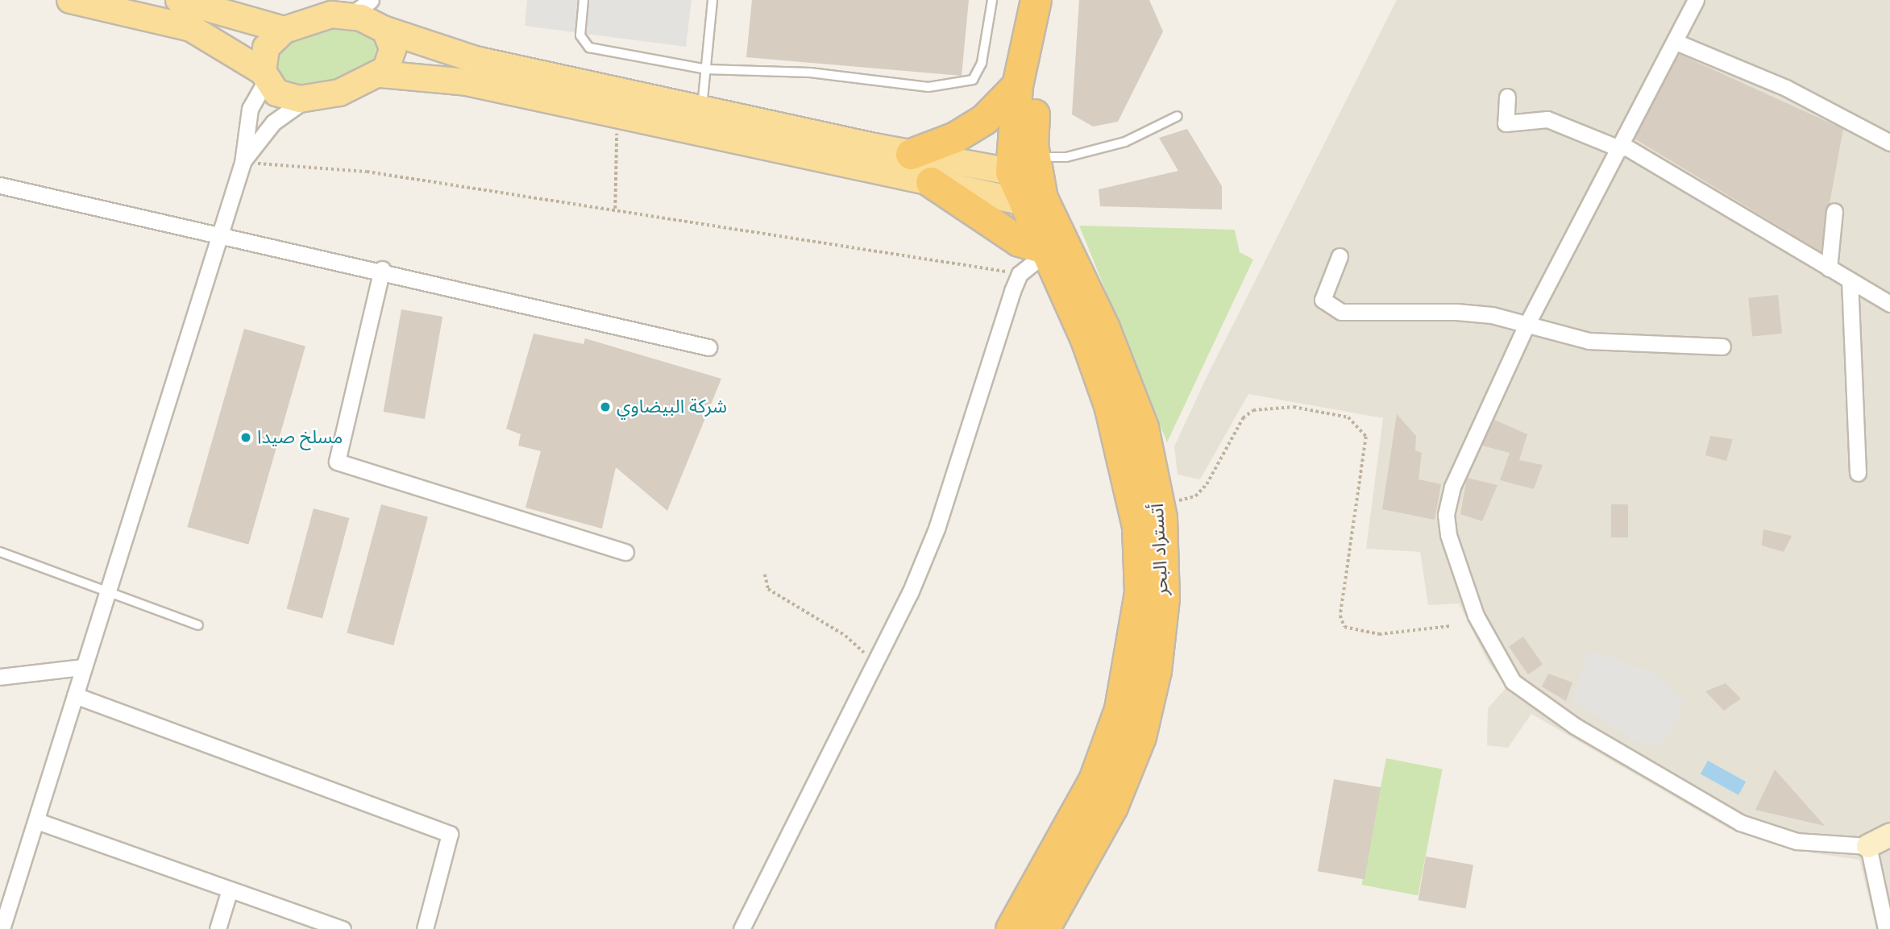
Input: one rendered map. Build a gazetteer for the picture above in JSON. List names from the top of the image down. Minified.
{"streets":{"highway":["أتستراد البحر"]},"places":["شركة البيضاوي","مسلخ صيدا"]}
